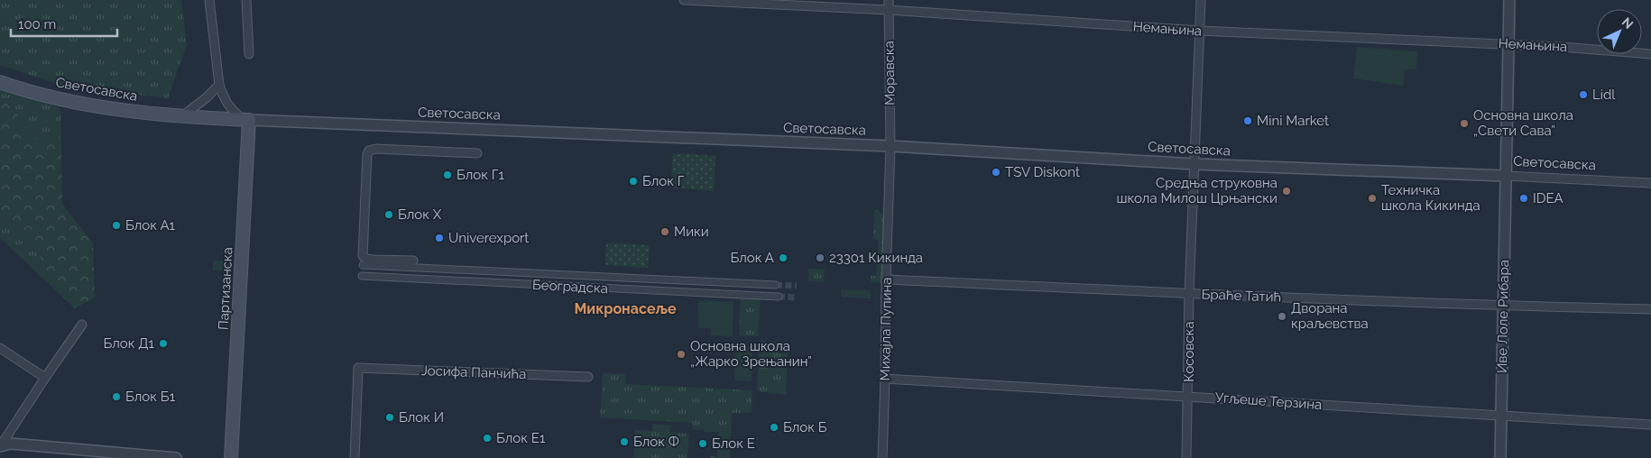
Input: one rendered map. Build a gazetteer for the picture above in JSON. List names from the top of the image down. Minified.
{"streets":{"main road":["Светосавска","Партизанска"],"street":["Немањина","Моравска","Београдска","Браће Татић","Иве Лоле Рибара","Михајла Пупина","Косовска","Јосифа Панчића","Угљеше Терзина"]},"crossings":[["Немањина","Моравска"],["Немањина","Иве Лоле Рибара"],["Немањина","Косовска"],["Моравска","Светосавска"],["Моравска","Михајла Пупина"],["Светосавска","Партизанска"],["Светосавска","Иве Лоле Рибара"],["Светосавска","Михајла Пупина"],["Светосавска","Косовска"],["Браће Татић","Иве Лоле Рибара"],["Браће Татић","Михајла Пупина"],["Браће Татић","Косовска"],["Иве Лоле Рибара","Угљеше Терзина"],["Михајла Пупина","Угљеше Терзина"],["Косовска","Угљеше Терзина"]],"districts":["Микронасеље"],"places":["Lidl","Mini Market","Основна школа „Свети Сава”","TSV Diskont","Блок Г1","Блок Г","Средња струковна школа Милош Црњански","Техничка школа Кикинда","IDEA","Блок Х","Блок А1","Мики","Univerexport","Блок А","23301 Кикинда","Дворана краљевства","Блок Д1","Основна школа „Жарко Зрењанин”","Блок Б1","Блок И","Блок Б","Блок Е1","Блок Ф","Блок Е"],"scale_bar":"100 m","north":"top right"}
